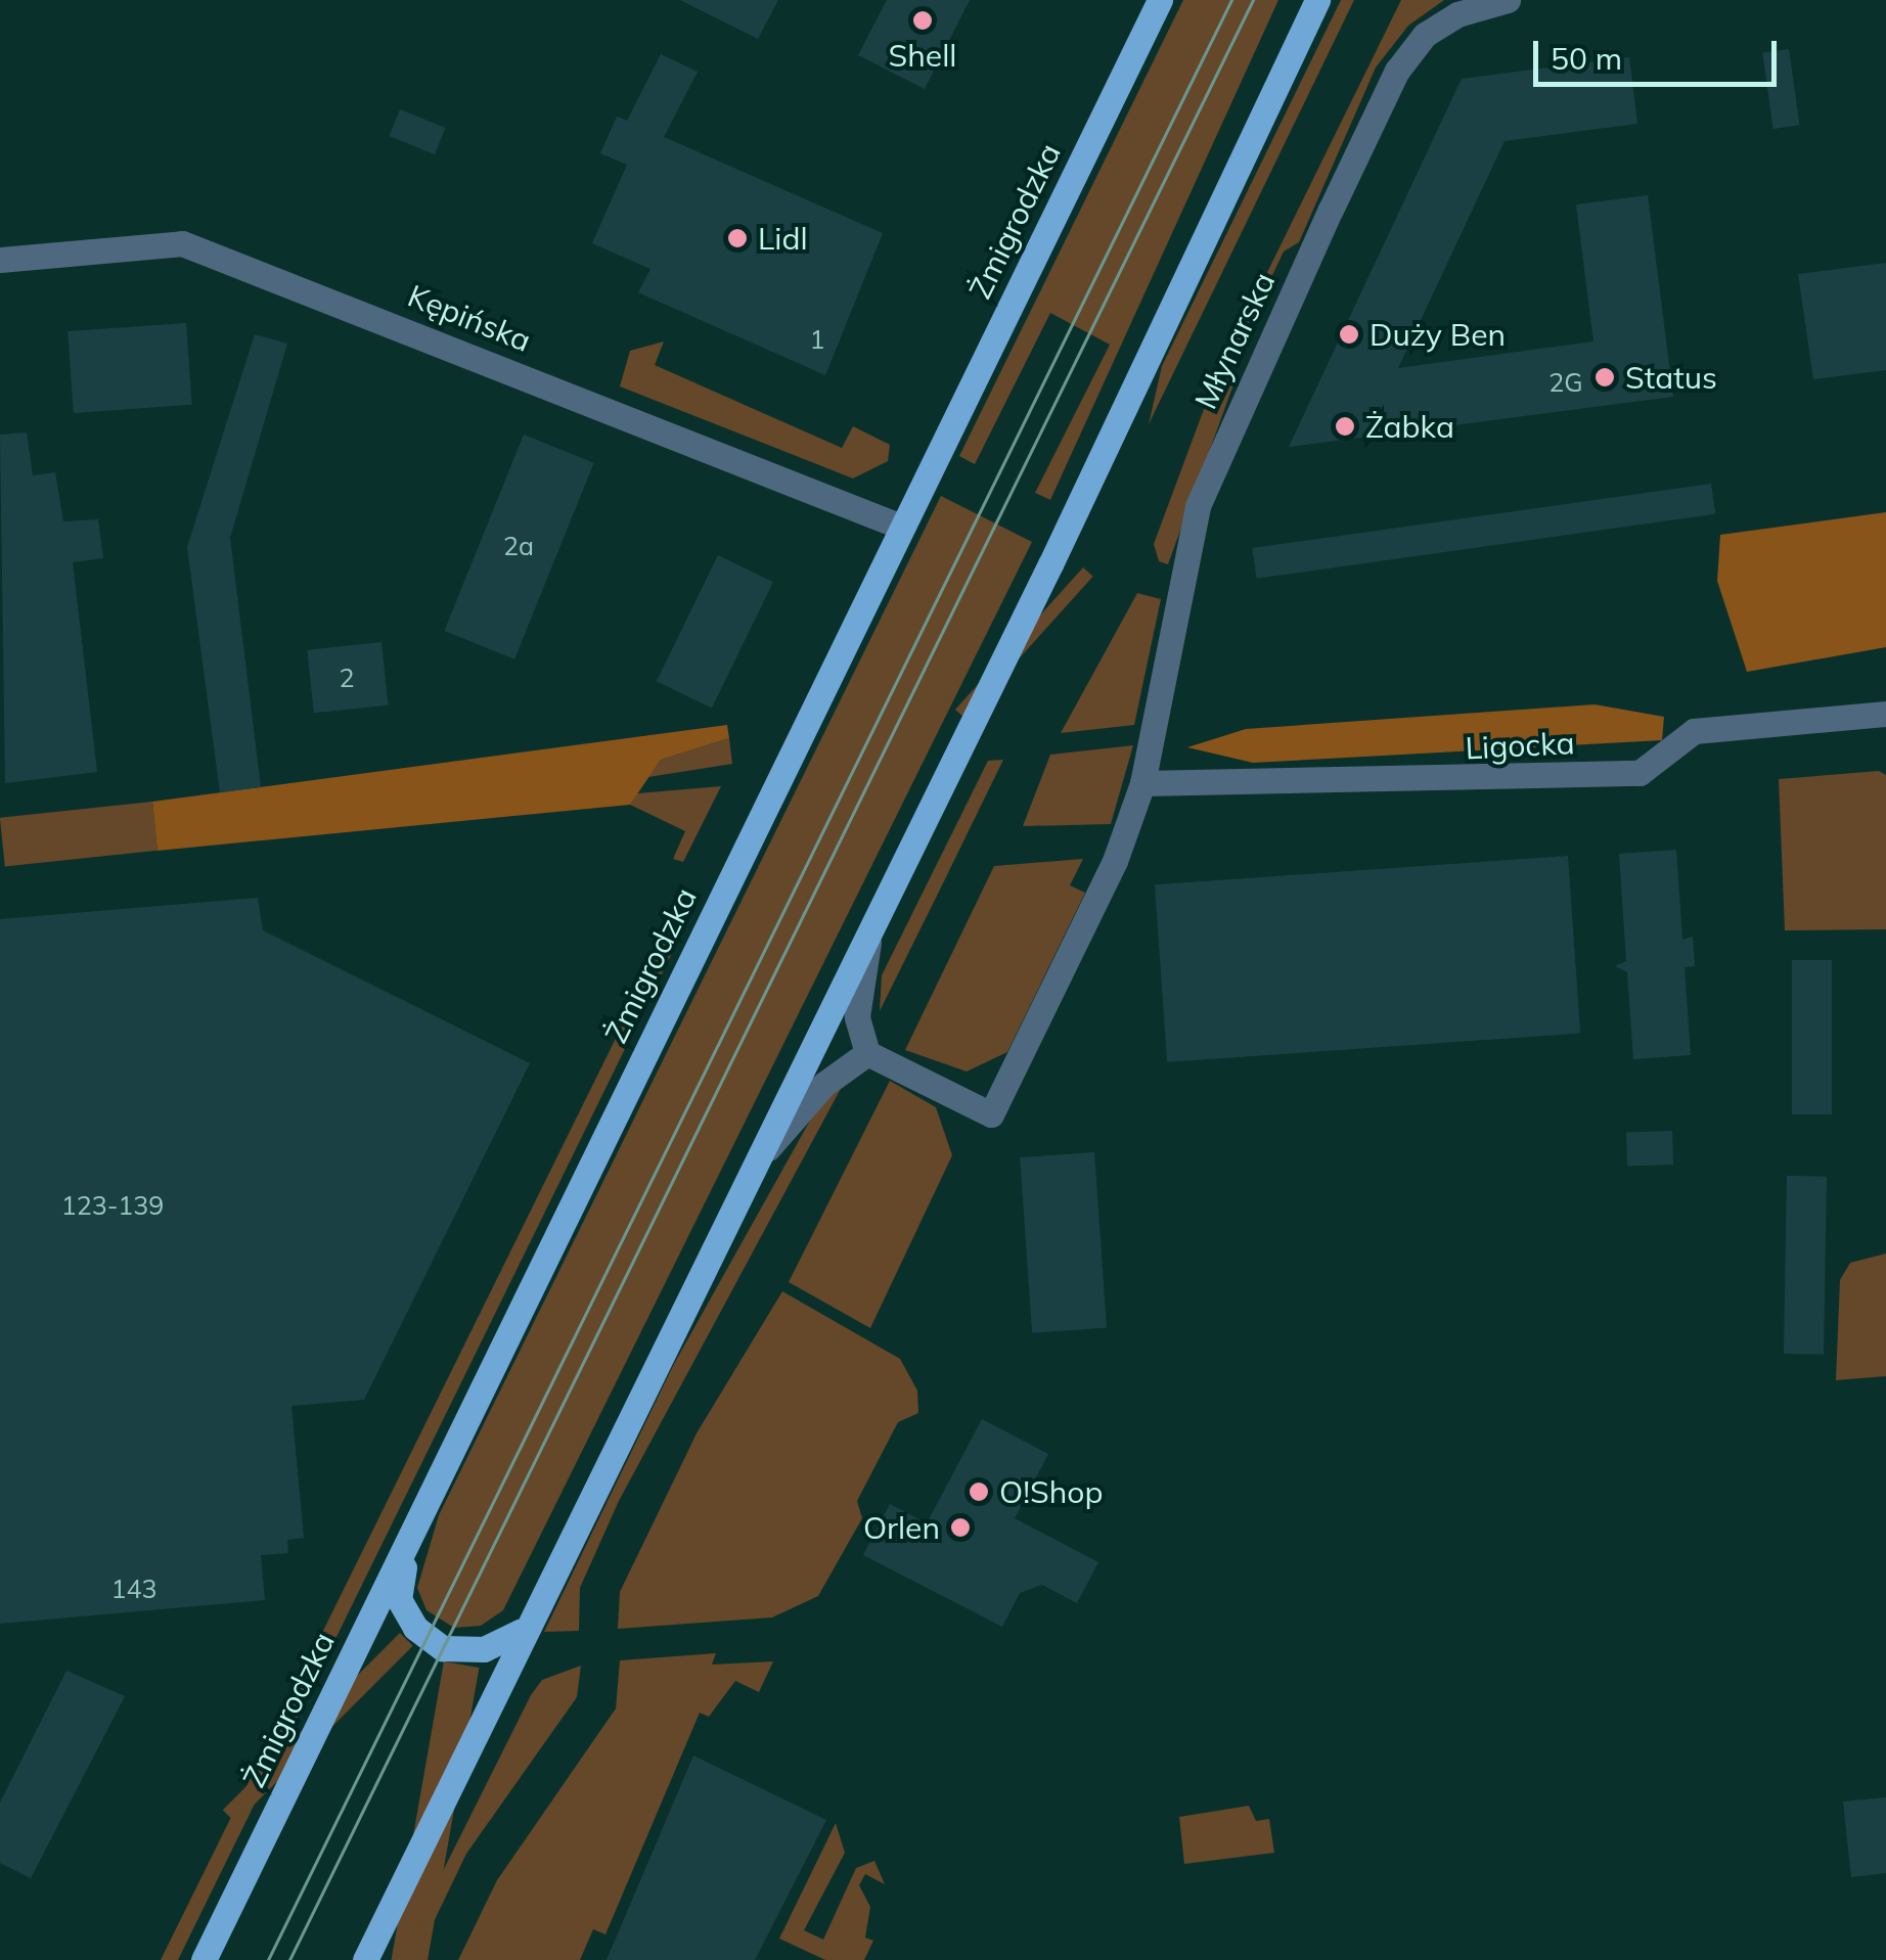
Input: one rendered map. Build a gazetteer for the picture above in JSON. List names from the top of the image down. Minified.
{"streets":{"main road":["Żmigrodzka"],"street":["Kępińska","Młynarska","Ligocka"]},"crossings":[["Żmigrodzka","Kępińska"],["Młynarska","Ligocka"]],"places":["Shell","Lidl","Duży Ben","Status","Żabka","O!Shop","Orlen"],"house_numbers":["1","2G","2a","2","123-139","143"],"scale_bar":"50 m"}
